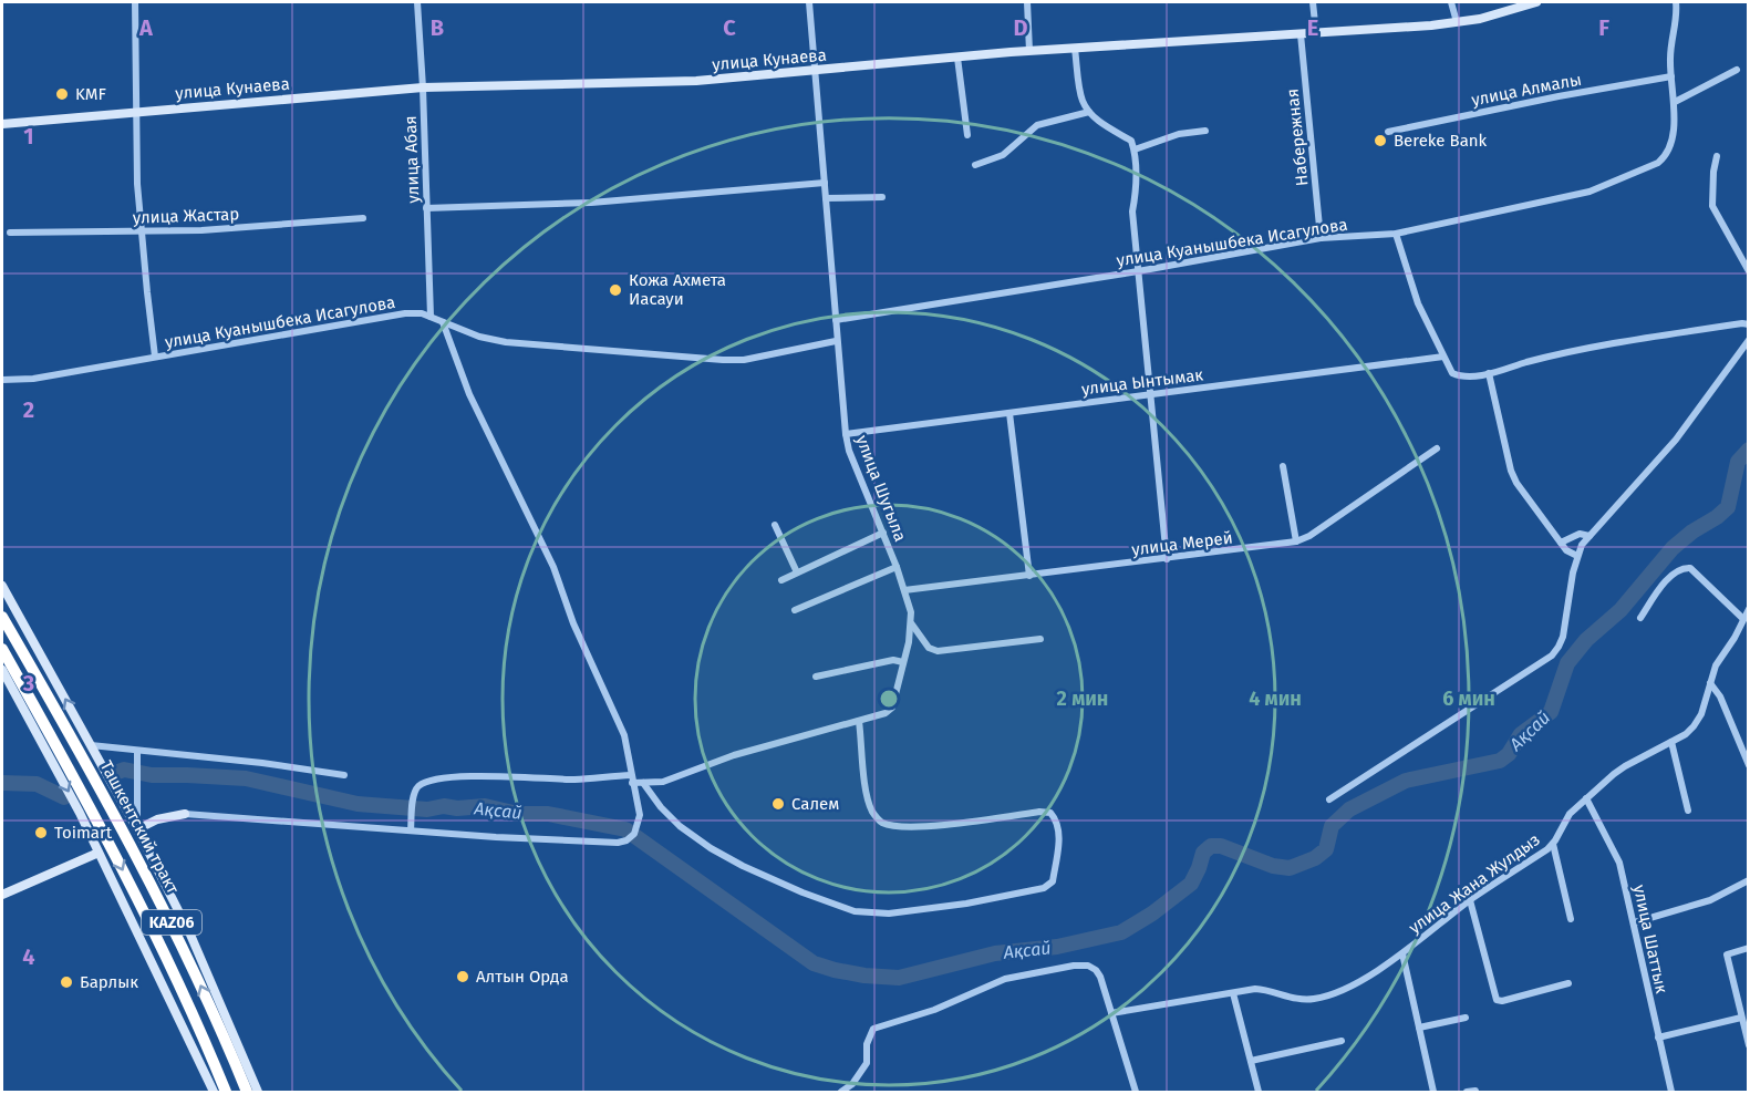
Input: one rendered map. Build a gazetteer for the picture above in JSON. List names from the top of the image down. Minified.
{"streets":{"highway":["Ташкентский тракт","KАZ06"],"main road":["улица Кунаева"],"street":["улица Алмалы","Набережная","улица Абая","улица Жастар","улица Куанышбека Исагулова","улица Ынтымак","улица Шугыла","улица Мерей","улица Жана Жулдыз","улица Шаттык"]},"crossings":[["улица Кунаева","Набережная"],["улица Кунаева","улица Абая"],["улица Кунаева","улица Шугыла"],["улица Алмалы","улица Куанышбека Исагулова"],["Набережная","улица Куанышбека Исагулова"],["улица Абая","улица Куанышбека Исагулова"],["улица Куанышбека Исагулова","улица Шугыла"],["улица Ынтымак","улица Шугыла"],["улица Шугыла","улица Мерей"],["улица Жана Жулдыз","улица Шаттык"]],"water":["Ақсай"],"places":["KMF","Bereke Bank","Кожа Ахмета Иасауи","Салем","Toimart","Алтын Орда","Барлык"],"grid":{"columns":["A","B","C","D","E","F"],"rows":["1","2","3","4"]},"rings":["2 мин","4 мин","6 мин"]}
